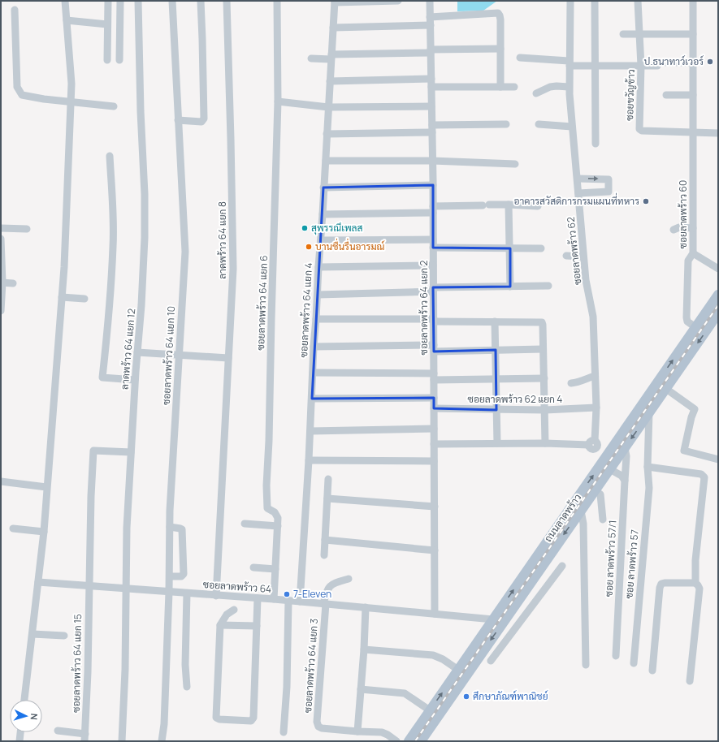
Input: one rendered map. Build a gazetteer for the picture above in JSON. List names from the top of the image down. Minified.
{"streets":{"main road":["ถนนลาดพร้าว"],"street":["ซอยขวัญข้าว","ซอยลาดพร้าว 60","ลาดพร้าว 64 แยก 8","ซอยลาดพร้าว 62","ซอยลาดพร้าว 64 แยก 6","ซอยลาดพร้าว 64 แยก 2","ซอยลาดพร้าว 64 แยก 4","ลาดพร้าว 64 แยก 12","ซอยลาดพร้าว 64 แยก 10","ซอยลาดพร้าว 62 แยก 4","ซอย ลาดพร้าว 57/1","ซอย ลาดพร้าว 57","ซอยลาดพร้าว 64","ซอยลาดพร้าว 64 แยก 15","ซอยลาดพร้าว 64 แยก 3"]},"crossings":[["ซอยขวัญข้าว","ซอยลาดพร้าว 60"],["ซอยลาดพร้าว 60","ถนนลาดพร้าว"],["ลาดพร้าว 64 แยก 8","ซอยลาดพร้าว 64"],["ซอยลาดพร้าว 62","ซอยลาดพร้าว 62 แยก 4"],["ซอยลาดพร้าว 64 แยก 6","ซอยลาดพร้าว 64"],["ซอยลาดพร้าว 64 แยก 2","ซอยลาดพร้าว 62 แยก 4"],["ซอยลาดพร้าว 64 แยก 2","ซอยลาดพร้าว 64"],["ซอยลาดพร้าว 64 แยก 4","ซอยลาดพร้าว 64"],["ลาดพร้าว 64 แยก 12","ซอยลาดพร้าว 64"],["ลาดพร้าว 64 แยก 12","ซอยลาดพร้าว 64 แยก 15"],["ซอยลาดพร้าว 64 แยก 10","ซอยลาดพร้าว 64"],["ถนนลาดพร้าว","ซอย ลาดพร้าว 57/1"],["ถนนลาดพร้าว","ซอย ลาดพร้าว 57"],["ถนนลาดพร้าว","ซอยลาดพร้าว 64"],["ซอยลาดพร้าว 64","ซอยลาดพร้าว 64 แยก 15"],["ซอยลาดพร้าว 64","ซอยลาดพร้าว 64 แยก 3"]],"places":["ป.ธนาทาว์เวอร์","อาคารสวัสดิการกรมแผนที่ทหาร","สุพรรณีเพลส","บานชื่นรื่นอารมณ์","7-Eleven","ศึกษาภัณฑ์พาณิชย์"],"north":"right"}
